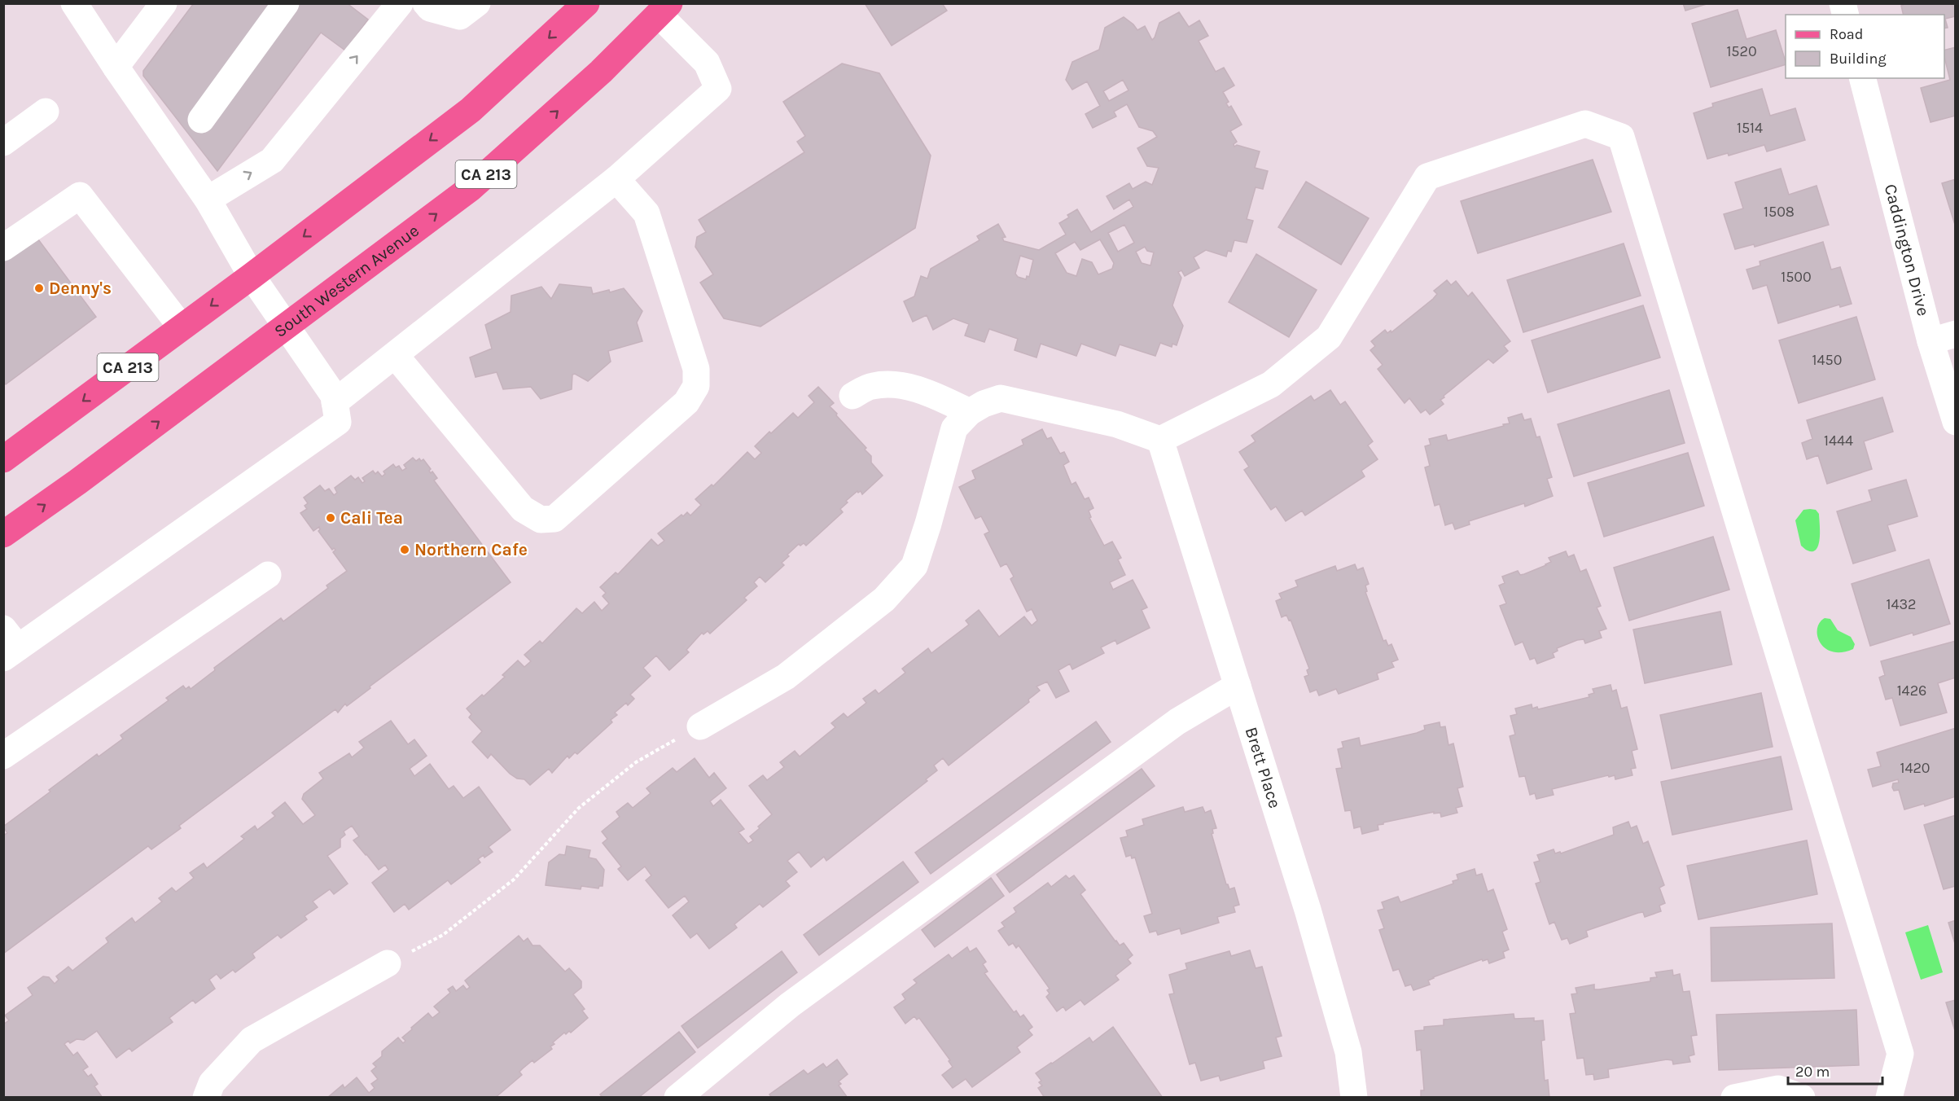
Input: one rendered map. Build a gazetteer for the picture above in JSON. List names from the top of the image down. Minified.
{"streets":{"main road":["CA 213","South Western Avenue"],"street":["Caddington Drive","Brett Place"]},"places":["Denny's","Cali Tea","Northern Cafe"],"house_numbers":["1520","1514","1508","1500","1450","1444","1432","1426","1420"],"legend":["Road","Building"],"scale_bar":"20 m"}
